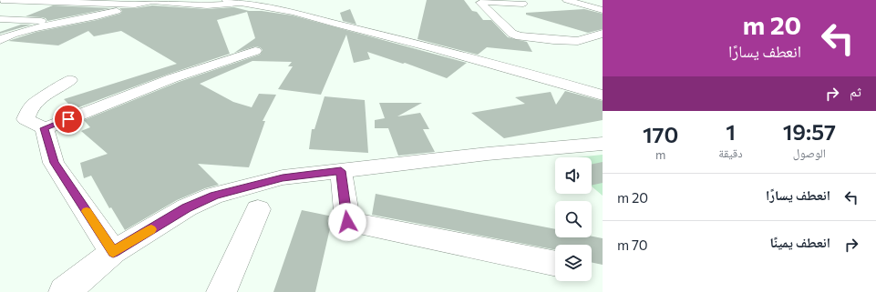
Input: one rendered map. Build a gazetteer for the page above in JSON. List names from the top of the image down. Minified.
{"page":{"turn":["20 m","انعطف يسارًا"],"then":"ثم","eta":["19:57","الوصول","1","دقيقة","170","m"],"list":[{"name":"انعطف يسارًا","value":"20 m"},{"name":"انعطف يمينًا","value":"70 m"}]}}
